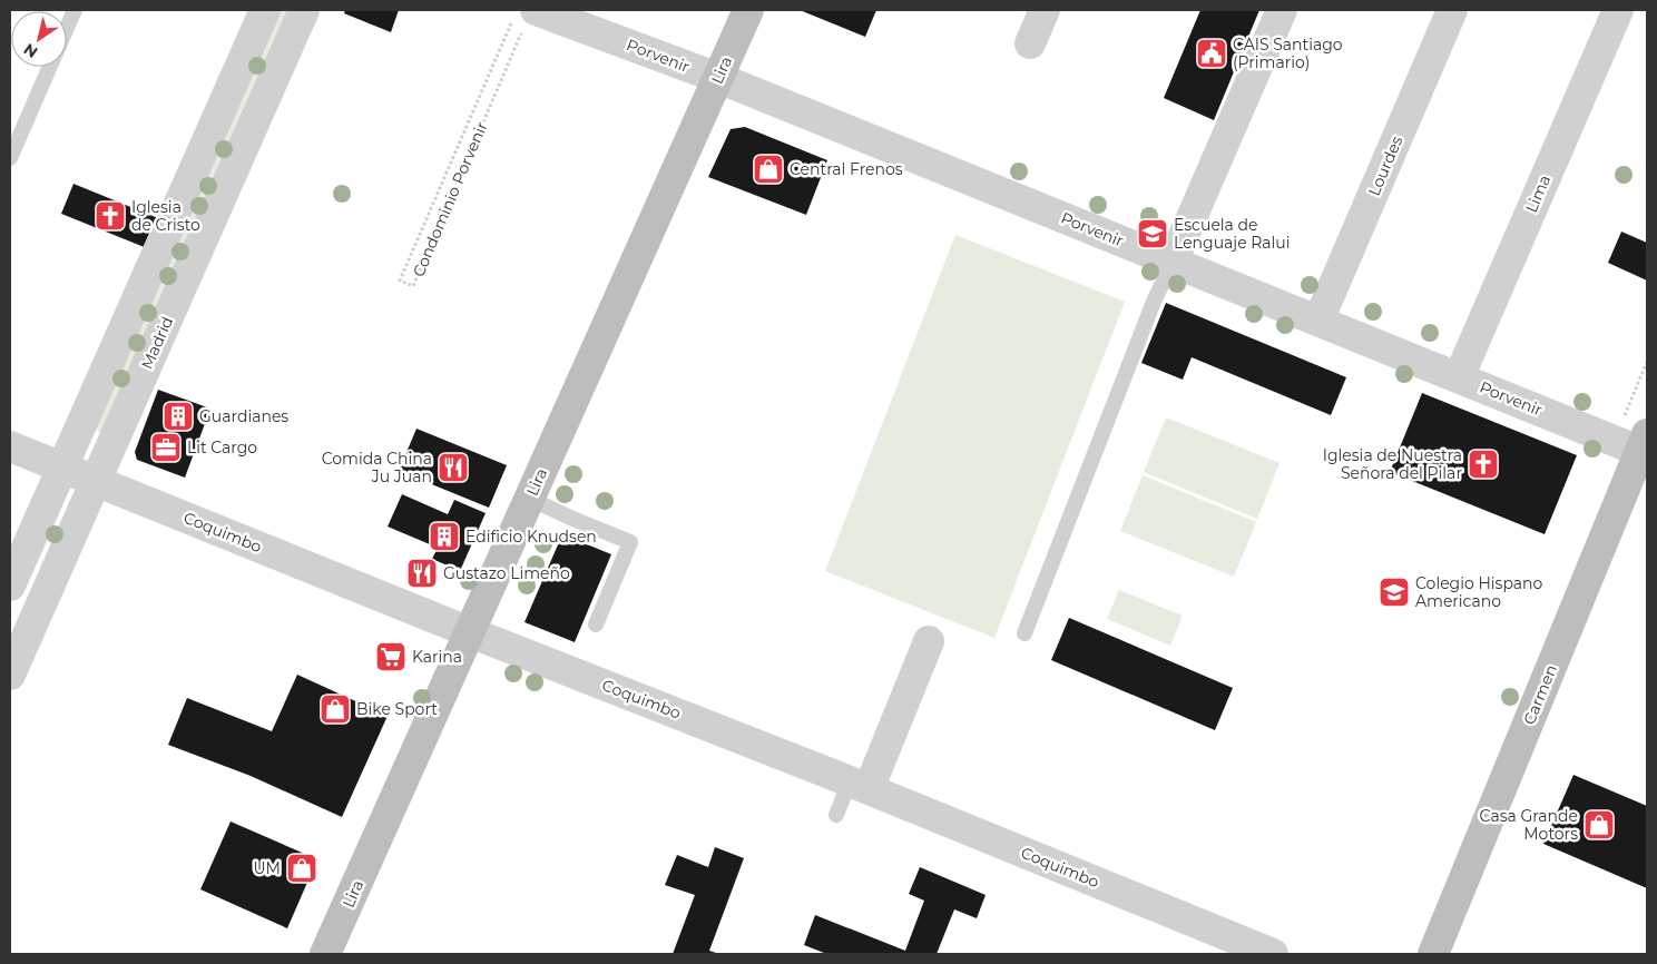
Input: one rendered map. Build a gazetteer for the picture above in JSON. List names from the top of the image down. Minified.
{"streets":{"main road":["Lira","Carmen"],"street":["Porvenir","Lourdes","Lima","Madrid","Coquimbo"],"path":["Condominio Porvenir"]},"crossings":[["Porvenir","Lira"],["Porvenir","Lourdes"],["Porvenir","Lima"],["Porvenir","Carmen"],["Lira","Coquimbo"],["Madrid","Coquimbo"]],"places":{"public building":["CAIS Santiago (Primario)"],"shop":["Central Frenos","Bike Sport","Casa Grande Motors","UM"],"church":["Iglesia de Cristo","Iglesia de Nuestra Señora del Pilar"],"school or university":["Escuela de Lenguaje Ralui","Colegio Hispano Americano"],"building":["Guardianes","Edificio Knudsen"],"office":["Lit Cargo"],"restaurant":["Comida China Ju Juan","Gustazo Limeño"],"supermarket":["Karina"]},"north":"bottom left"}
